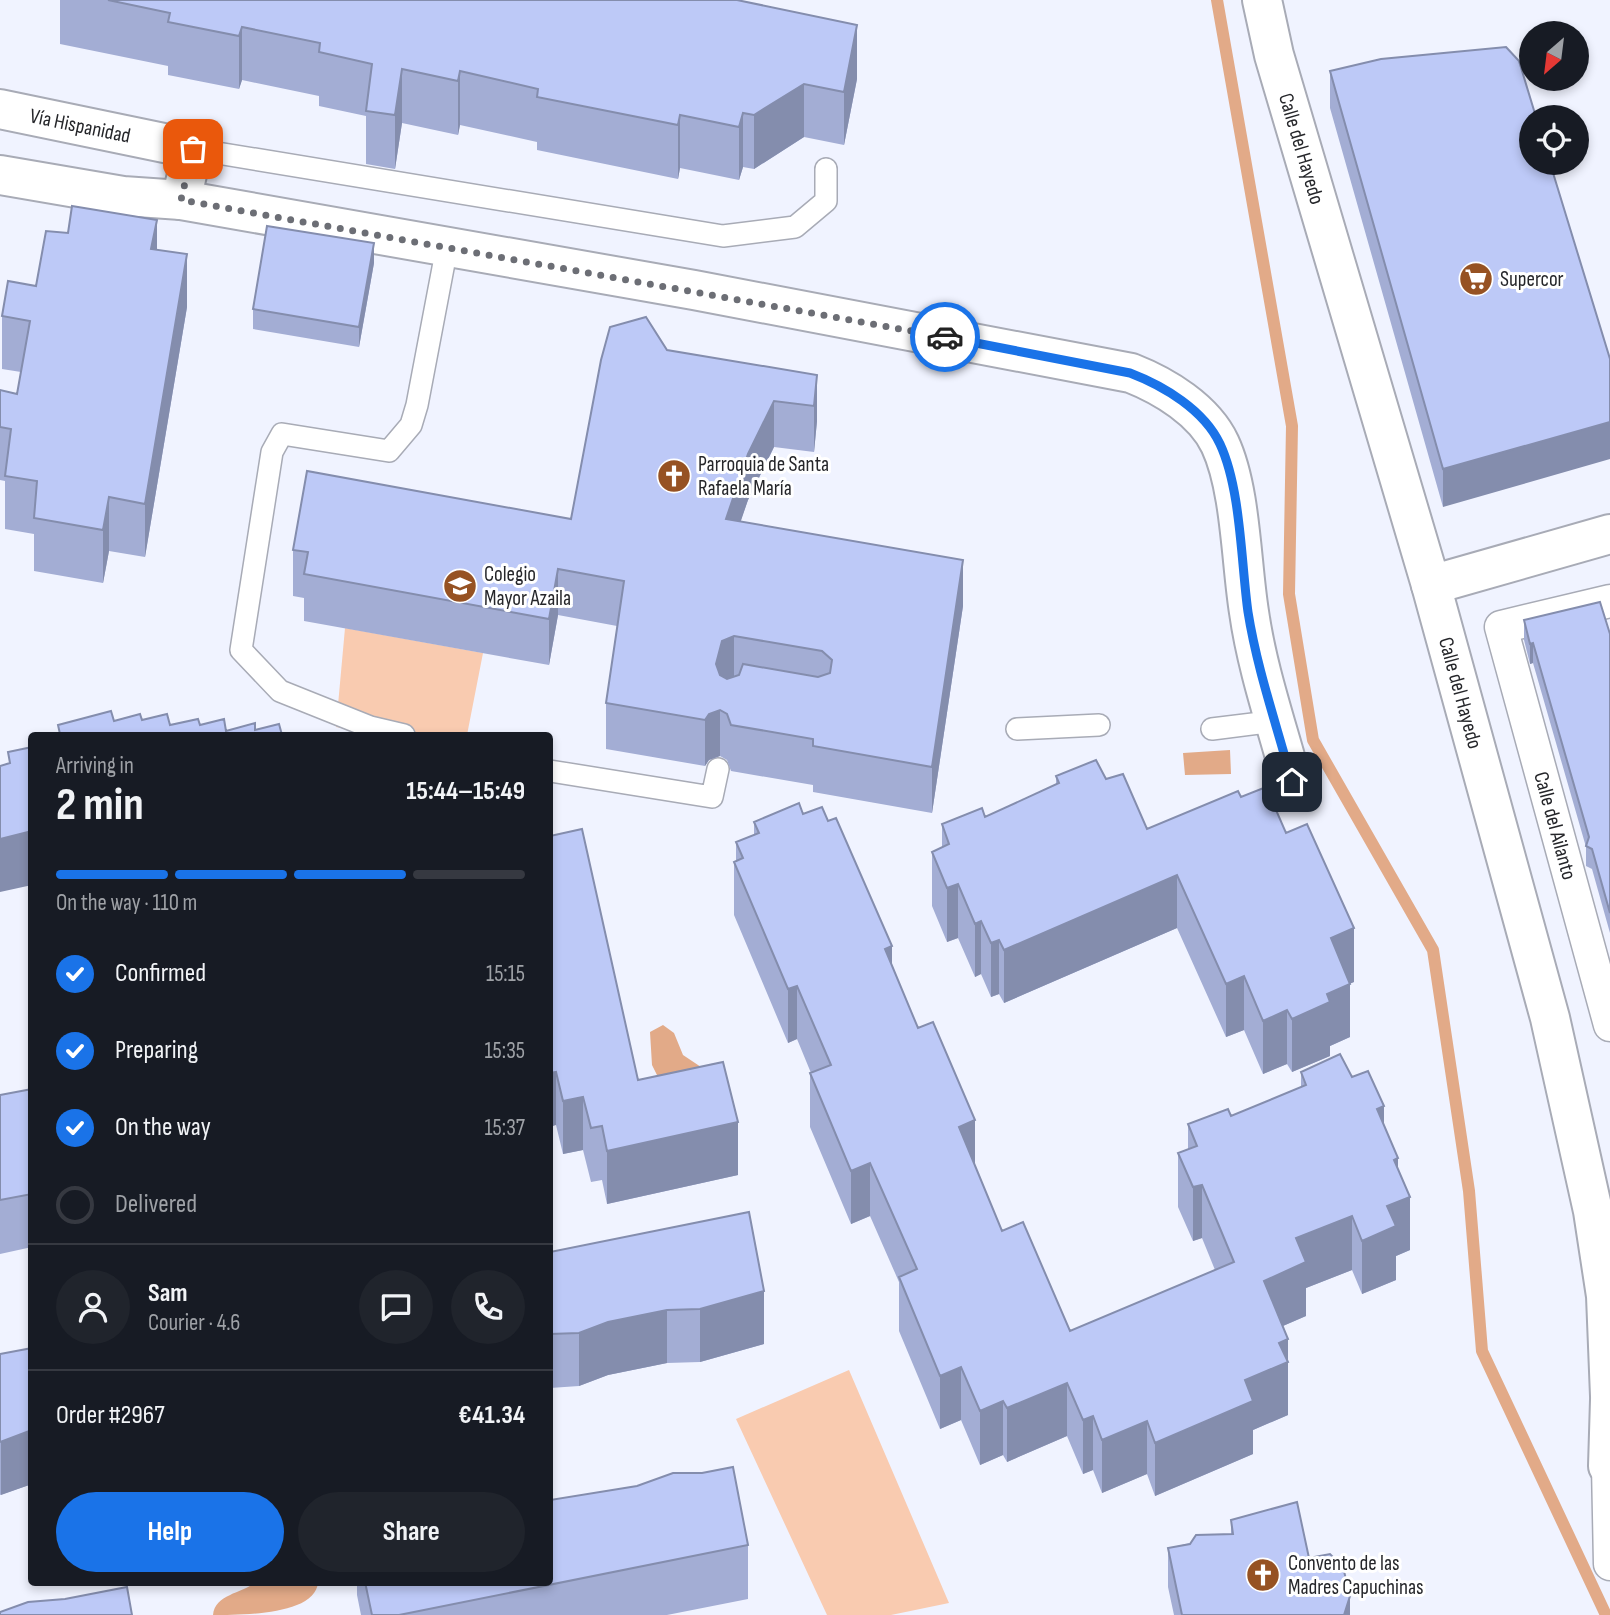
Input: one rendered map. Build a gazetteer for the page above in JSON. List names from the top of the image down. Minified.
{"streets":{"street":["Vía Hispanidad","Calle del Hayedo","Calle del Ailanto"]},"places":{"supermarket":["Supercor"],"church":["Parroquia de Santa Rafaela María","Convento de las Madres Capuchinas"],"school or university":["Colegio Mayor Azaila"]},"north":"bottom left","page":{"heading":["2 min","Arriving in","15:44–15:49"],"panel":["Sam","Courier · 4.6","Order #2967","€41.34"],"bar":"On the way · 110 m","list":[["Confirmed","15:15"],["Preparing","15:35"],["On the way","15:37"],"Delivered"],"buttons":["Help","Share"]}}
